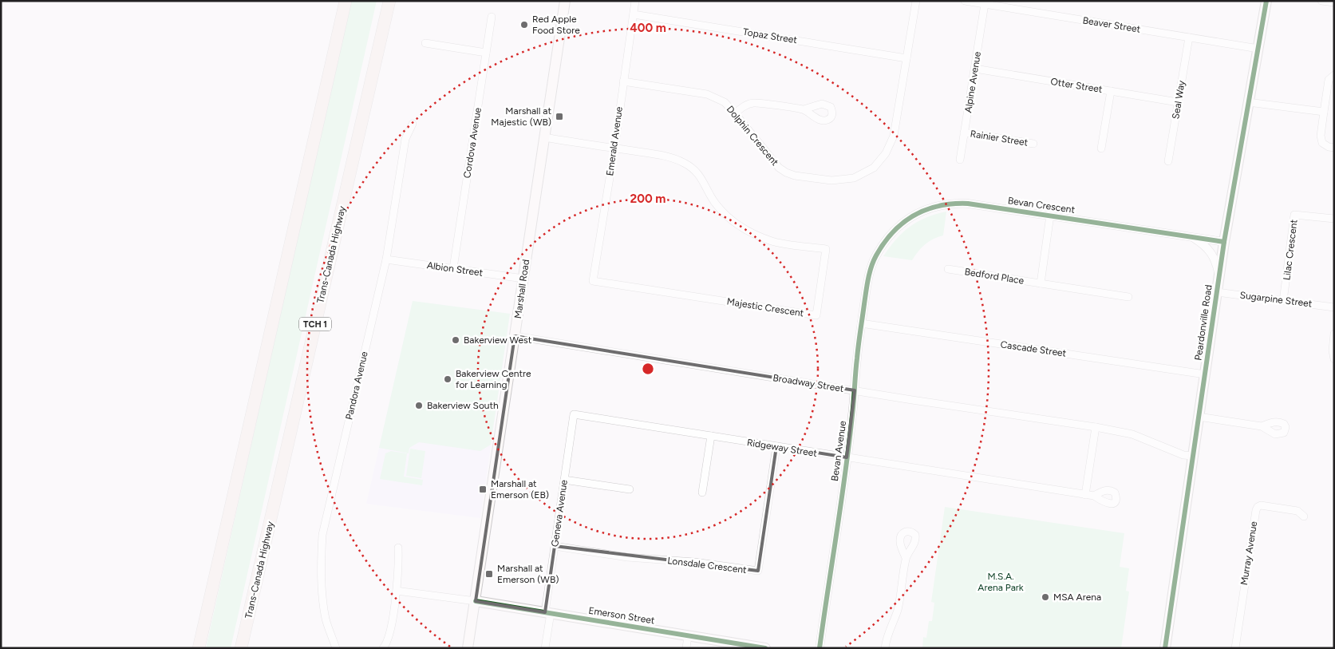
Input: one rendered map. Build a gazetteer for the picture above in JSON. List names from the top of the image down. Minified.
{"streets":{"highway":["Trans-Canada Highway","TCH 1"],"main road":["Marshall Road","Peardonville Road","Emerson Street"],"street":["Beaver Street","Topaz Street","Alpine Avenue","Otter Street","Seal Way","Dolphin Crescent","Rainier Street","Emerald Avenue","Cordova Avenue","Bevan Crescent","Lilac Crescent","Albion Street","Bedford Place","Sugarpine Street","Majestic Crescent","Cascade Street","Broadway Street","Pandora Avenue","Ridgeway Street","Bevan Avenue","Geneva Avenue","Murray Avenue","Lonsdale Crescent"]},"crossings":[["Beaver Street","Alpine Avenue"],["Beaver Street","Seal Way"],["Beaver Street","Peardonville Road"],["Topaz Street","Dolphin Crescent"],["Topaz Street","Emerald Avenue"],["Alpine Avenue","Otter Street"],["Alpine Avenue","Rainier Street"],["Otter Street","Seal Way"],["Dolphin Crescent","Emerald Avenue"],["Emerald Avenue","Majestic Crescent"],["Cordova Avenue","Albion Street"],["Bevan Crescent","Peardonville Road"],["Bevan Crescent","Bevan Avenue"],["Lilac Crescent","Sugarpine Street"],["Albion Street","Marshall Road"],["Albion Street","Pandora Avenue"],["Marshall Road","Majestic Crescent"],["Marshall Road","Broadway Street"],["Marshall Road","Emerson Street"],["Sugarpine Street","Peardonville Road"],["Peardonville Road","Cascade Street"],["Peardonville Road","Broadway Street"],["Cascade Street","Bevan Avenue"],["Broadway Street","Bevan Avenue"],["Ridgeway Street","Bevan Avenue"],["Ridgeway Street","Geneva Avenue"],["Ridgeway Street","Lonsdale Crescent"],["Geneva Avenue","Lonsdale Crescent"],["Geneva Avenue","Emerson Street"]],"parks":["M.S.A. Arena Park"],"places":{"other":["Red Apple Food Store","Bakerview West","Bakerview Centre for Learning","Bakerview South","MSA Arena"],"transit":["Marshall at Majestic (WB)","Marshall at Emerson (EB)","Marshall at Emerson (WB)"]},"rings":["400 m","200 m"]}
